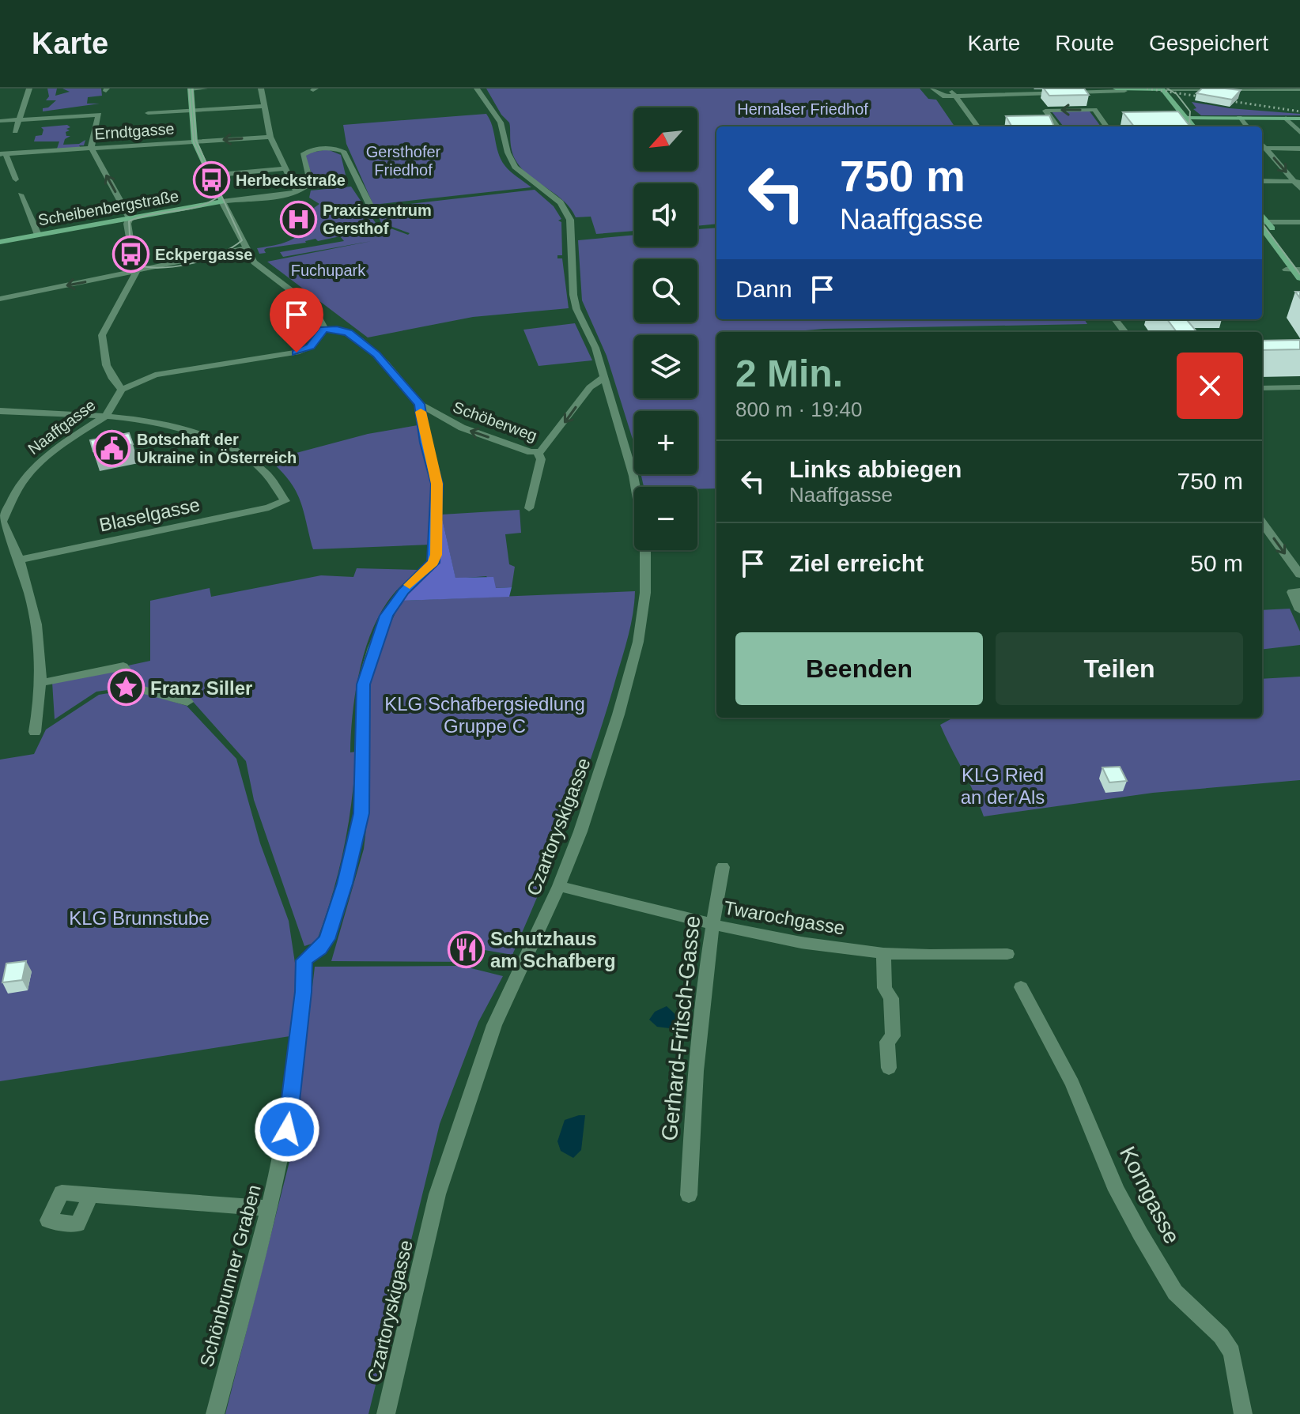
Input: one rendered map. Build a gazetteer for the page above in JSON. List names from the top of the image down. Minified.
{"streets":{"street":["Erndtgasse","Scheibenbergstraße","Schöberweg","Naaffgasse","Blaselgasse","Czartoryskigasse","Twarochgasse","Gerhard-Fritsch-Gasse","Korngasse","Schönbrunner Graben"]},"crossings":[["Schöberweg","Czartoryskigasse"],["Schöberweg","Schönbrunner Graben"],["Naaffgasse","Blaselgasse"],["Czartoryskigasse","Twarochgasse"],["Twarochgasse","Gerhard-Fritsch-Gasse"]],"one_way":["Schöberweg"],"parks":["Hernalser Friedhof","Gersthofer Friedhof","Fuchupark","KLG Schafbergsiedlung Gruppe C","KLG Ried an der Als","KLG Brunnstube"],"places":{"bus stop":["Herbeckstraße","Eckpergasse"],"hospital":["Praxiszentrum Gersthof"],"public building":["Botschaft der Ukraine in Österreich"],"place":["Franz Siller"],"restaurant":["Schutzhaus am Schafberg"]},"north":"bottom left","page":{"header":"Karte","nav":["Karte","Route","Gespeichert"],"map_buttons":["+","−"],"turn":["750 m","Naaffgasse"],"then":"Dann","heading":["2 Min.","800 m · 19:40"],"list":[{"name":"Links abbiegen","note":"Naaffgasse","value":"750 m"},{"name":"Ziel erreicht","value":"50 m"}],"buttons":["Beenden","Teilen"]}}
